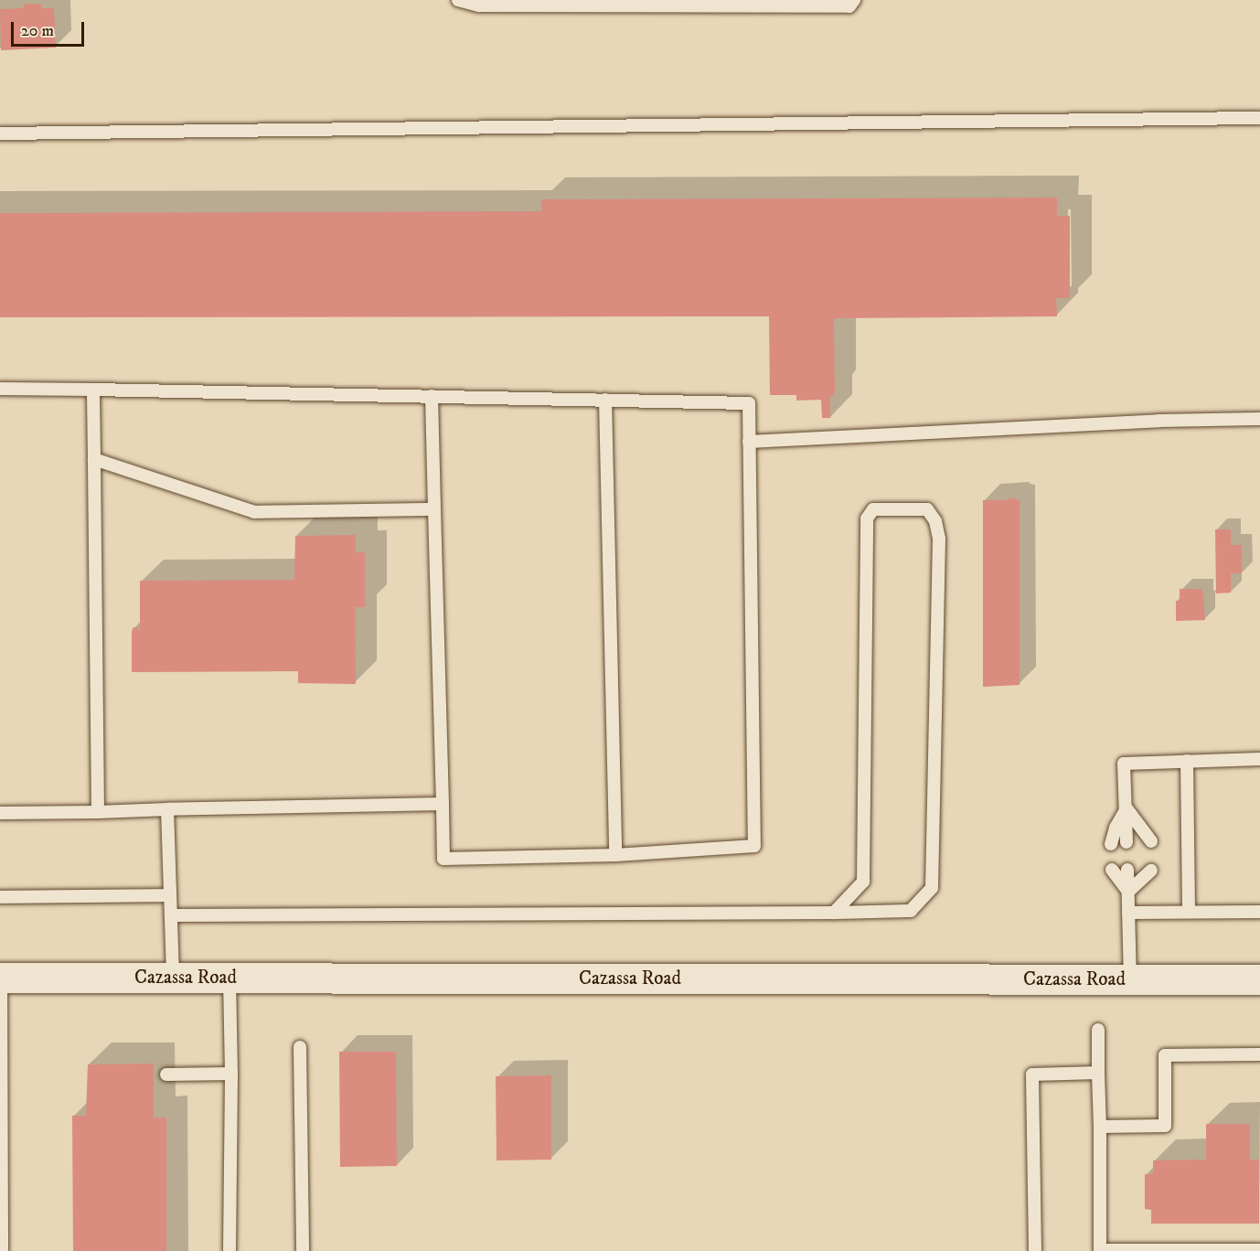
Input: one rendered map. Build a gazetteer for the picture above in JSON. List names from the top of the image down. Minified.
{"streets":{"street":["Cazassa Road"]},"scale_bar":"20 m"}
